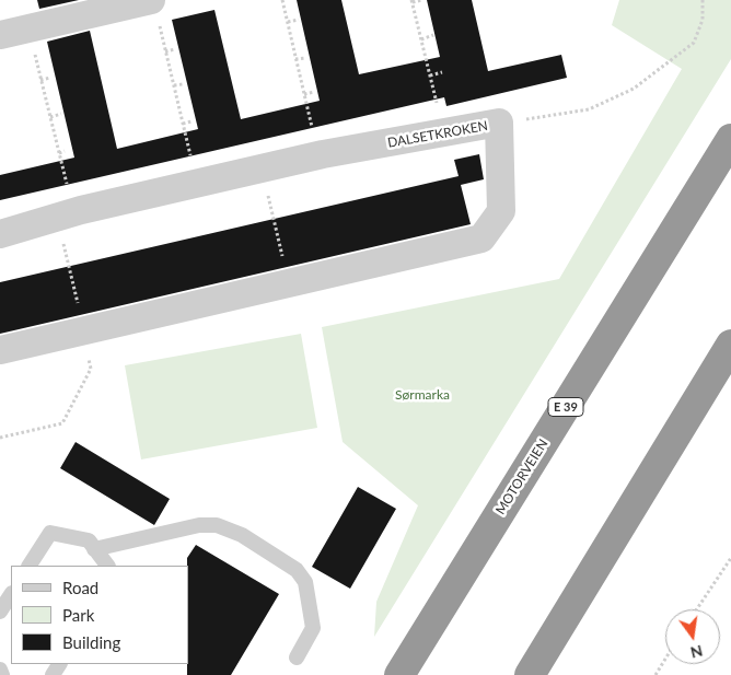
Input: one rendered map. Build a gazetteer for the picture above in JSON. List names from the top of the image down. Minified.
{"streets":{"highway":["E 39","MOTORVEIEN"],"street":["DALSETKROKEN"]},"parks":["Sørmarka"],"legend":["Road","Park","Building"],"north":"bottom"}
